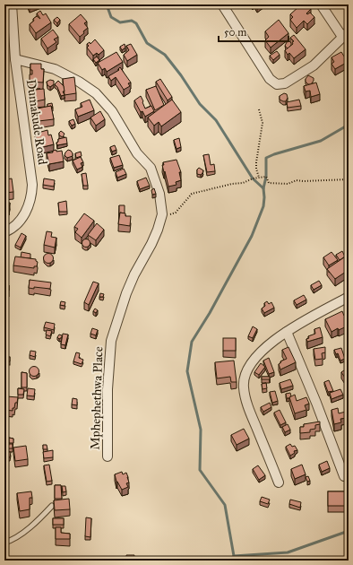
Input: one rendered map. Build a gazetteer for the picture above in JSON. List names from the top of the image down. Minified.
{"streets":{"street":["Dumakude Road","Mphephethwa Place"]},"crossings":[["Dumakude Road","Mphephethwa Place"]],"scale_bar":"50 m"}
